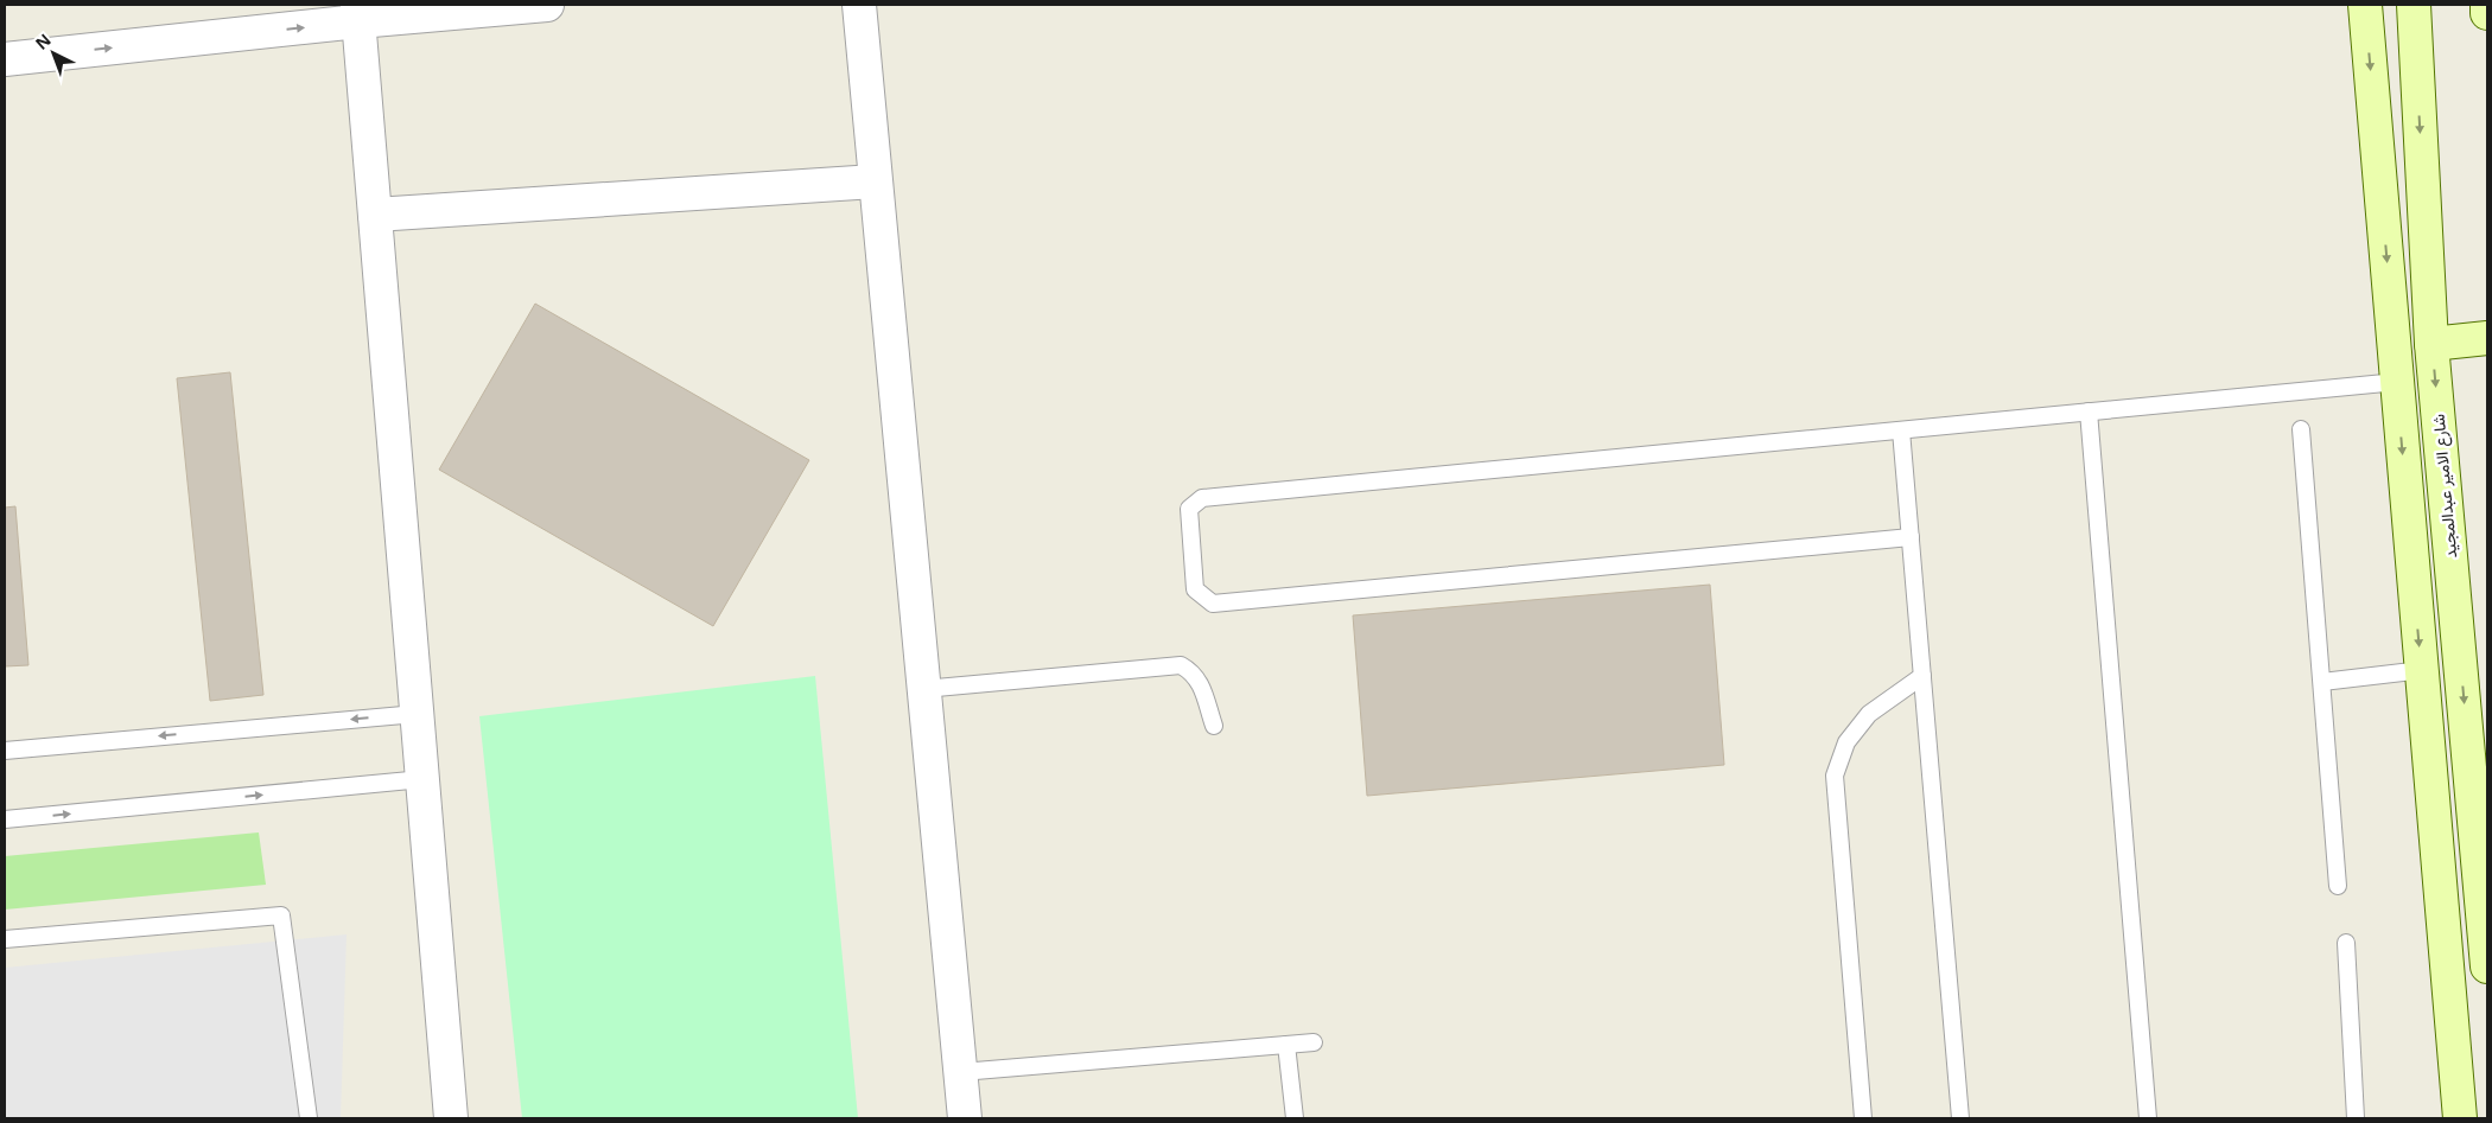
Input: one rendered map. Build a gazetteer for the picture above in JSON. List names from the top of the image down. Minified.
{"streets":{"street":["شارع الامير عبدالمجيد"]},"north":"top left"}
